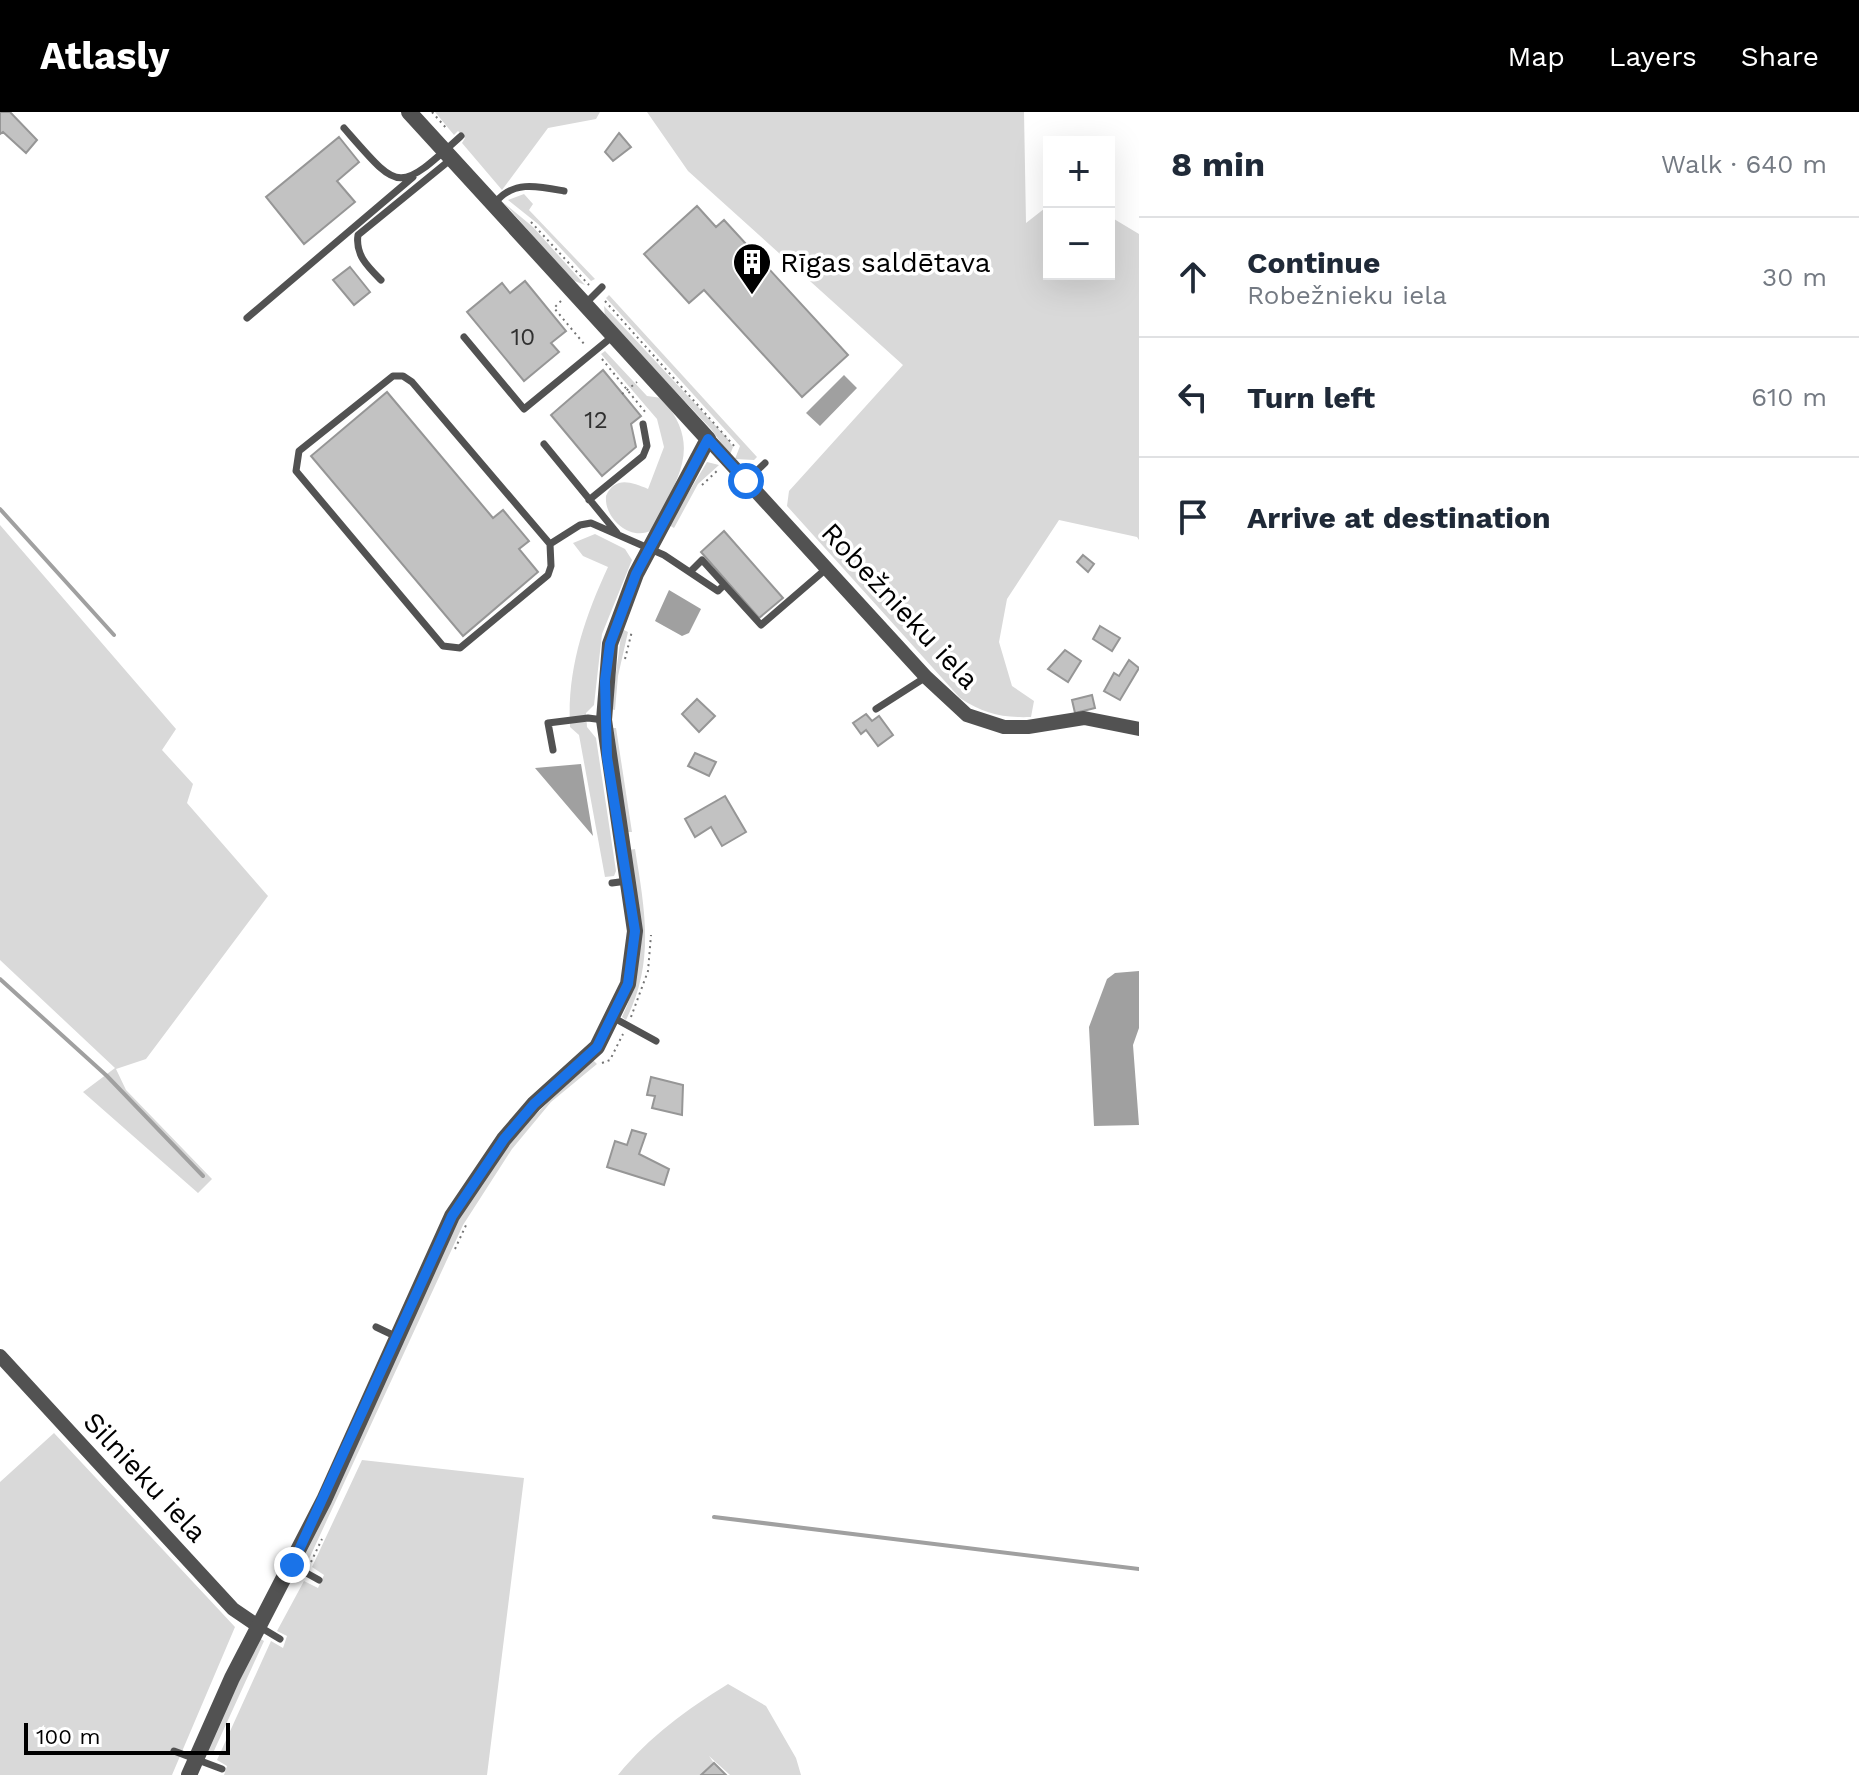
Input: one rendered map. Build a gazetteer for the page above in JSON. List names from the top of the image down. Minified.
{"streets":{"street":["Robežnieku iela","Silnieku iela"]},"places":{"building":["Rīgas saldētava"]},"house_numbers":["10","12"],"scale_bar":"100 m","page":{"header":"Atlasly","nav":["Map","Layers","Share"],"heading":["8 min","Walk · 640 m"],"map_buttons":["+","−"],"list":[["Continue","Robežnieku iela","30 m"],["Turn left","610 m"],"Arrive at destination"],"scale":"100 m"}}
